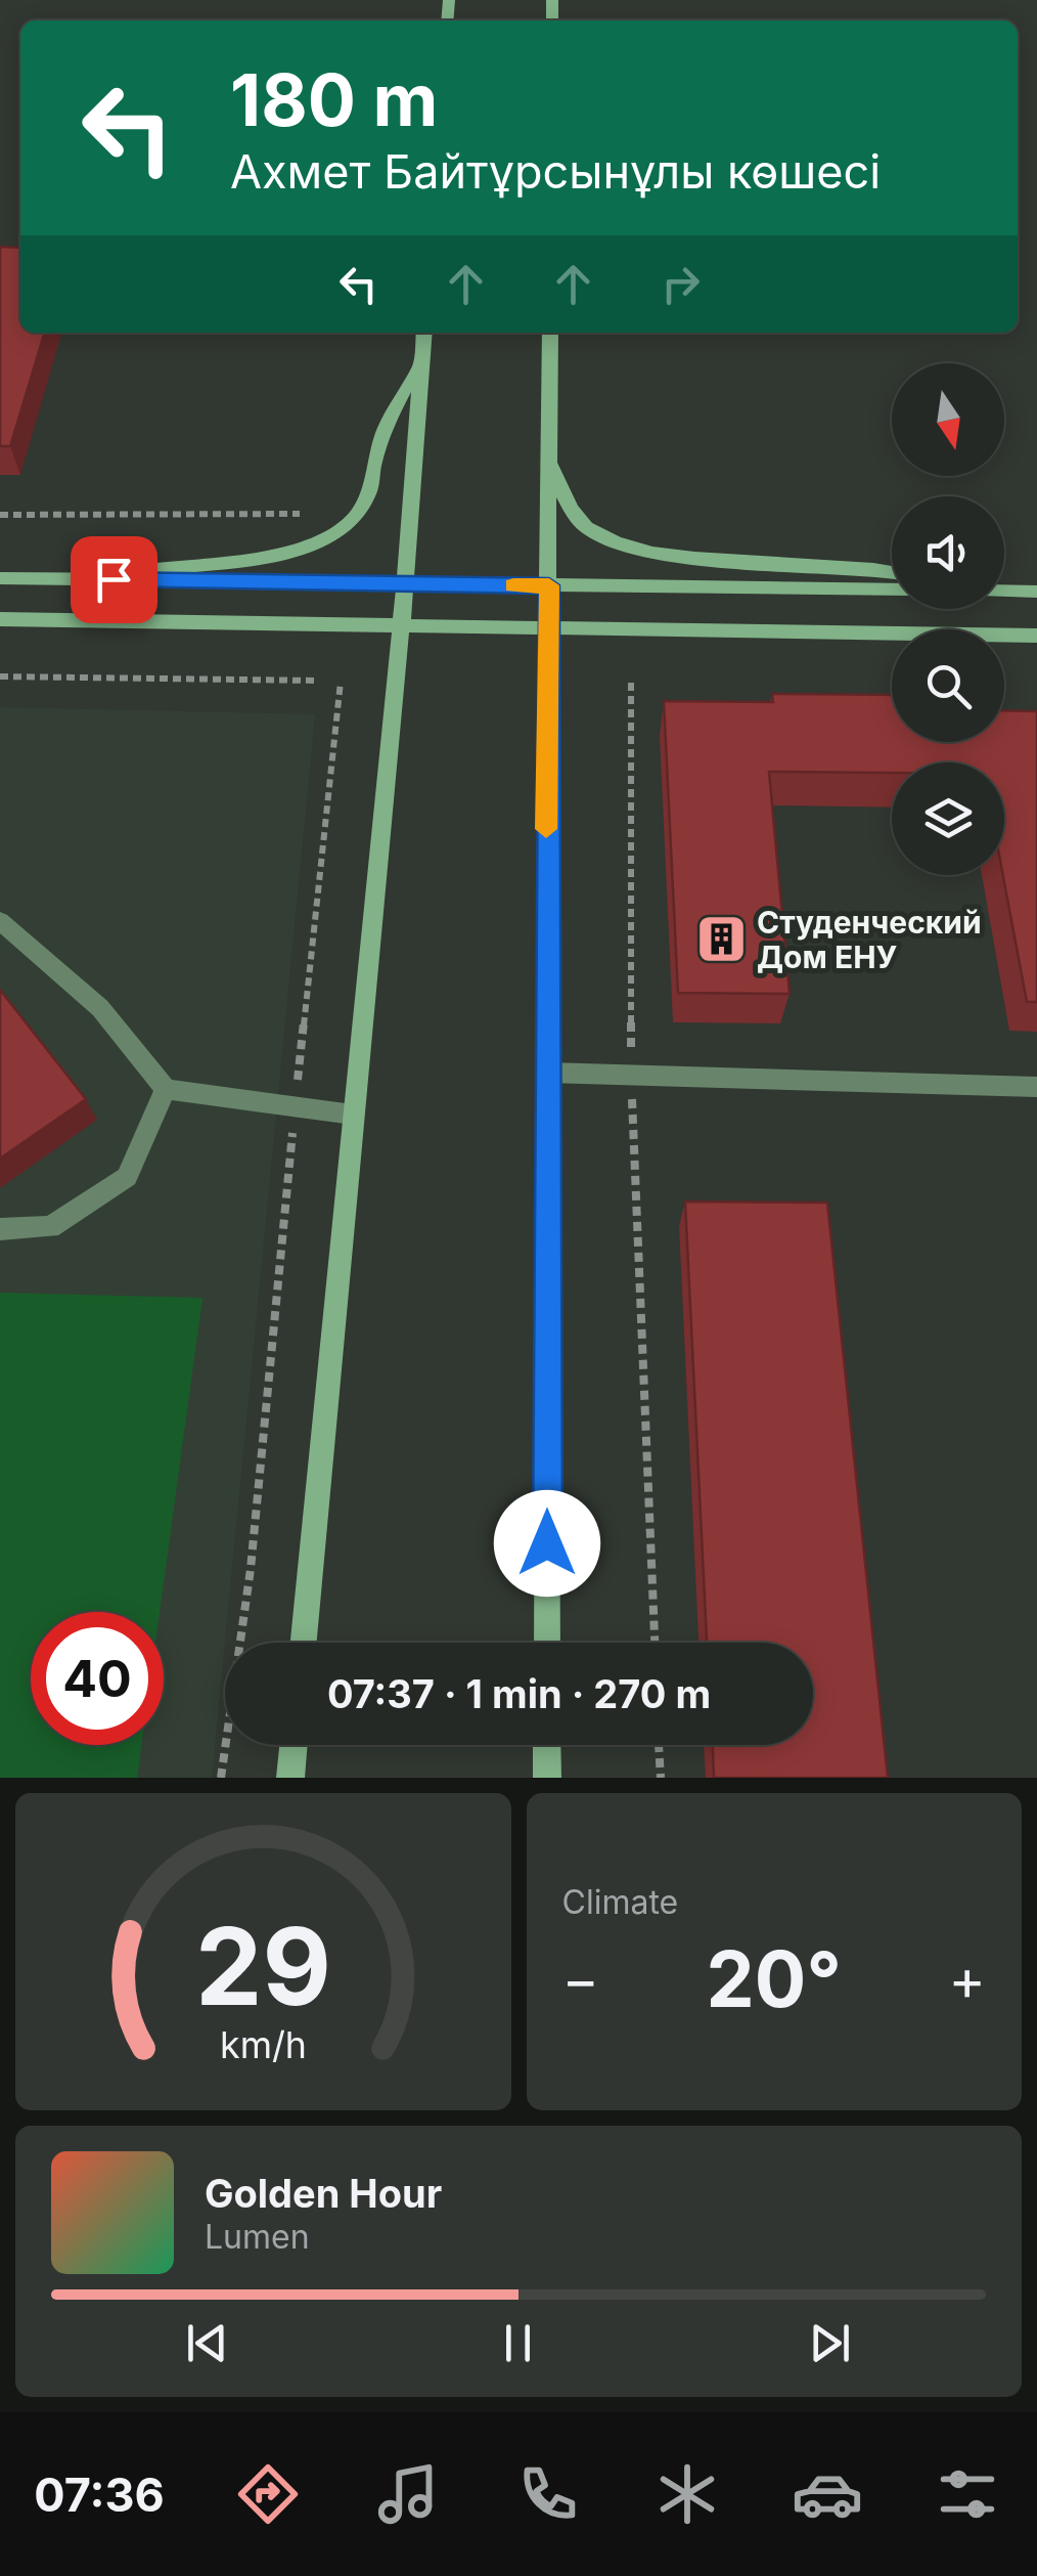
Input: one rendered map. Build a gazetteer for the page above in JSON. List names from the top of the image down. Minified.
{"places":{"building":["Студенческий Дом ЕНУ"]},"north":"bottom","page":{"turn":["180 m","Ахмет Байтұрсынұлы көшесі"],"limit":"40","trip":"07:37 · 1 min · 270 m","tile":"Climate","heat":["−","20°","+"],"song":["Golden Hour","Lumen"],"tabs":"07:36","gauge":["29","km/h"]}}
